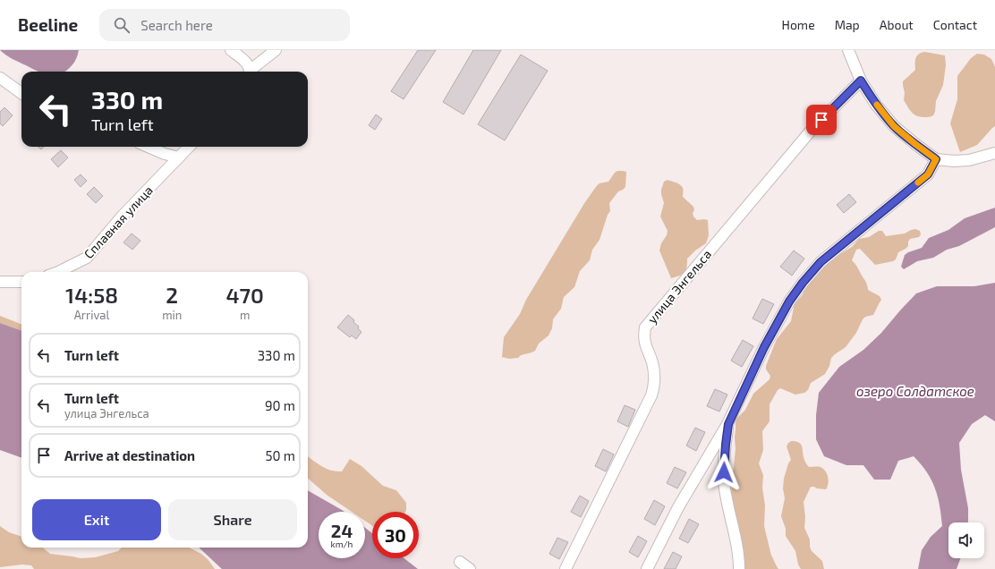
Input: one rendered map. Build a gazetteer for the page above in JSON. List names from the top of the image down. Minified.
{"streets":{"street":["Сплавная улица","улица Энгельса"]},"water":["озеро Солдатское"],"page":{"header":"Beeline","search":"Search here","nav":["Home","Map","About","Contact"],"turn":["330 m","Turn left"],"eta":["14:58","Arrival","2","min","470","m"],"list":[{"name":"Turn left","value":"330 m"},{"name":"Turn left","note":"улица Энгельса","value":"90 m"},{"name":"Arrive at destination","value":"50 m"}],"buttons":["Exit","Share"],"speed":"24 km/h","limit":"30"}}
